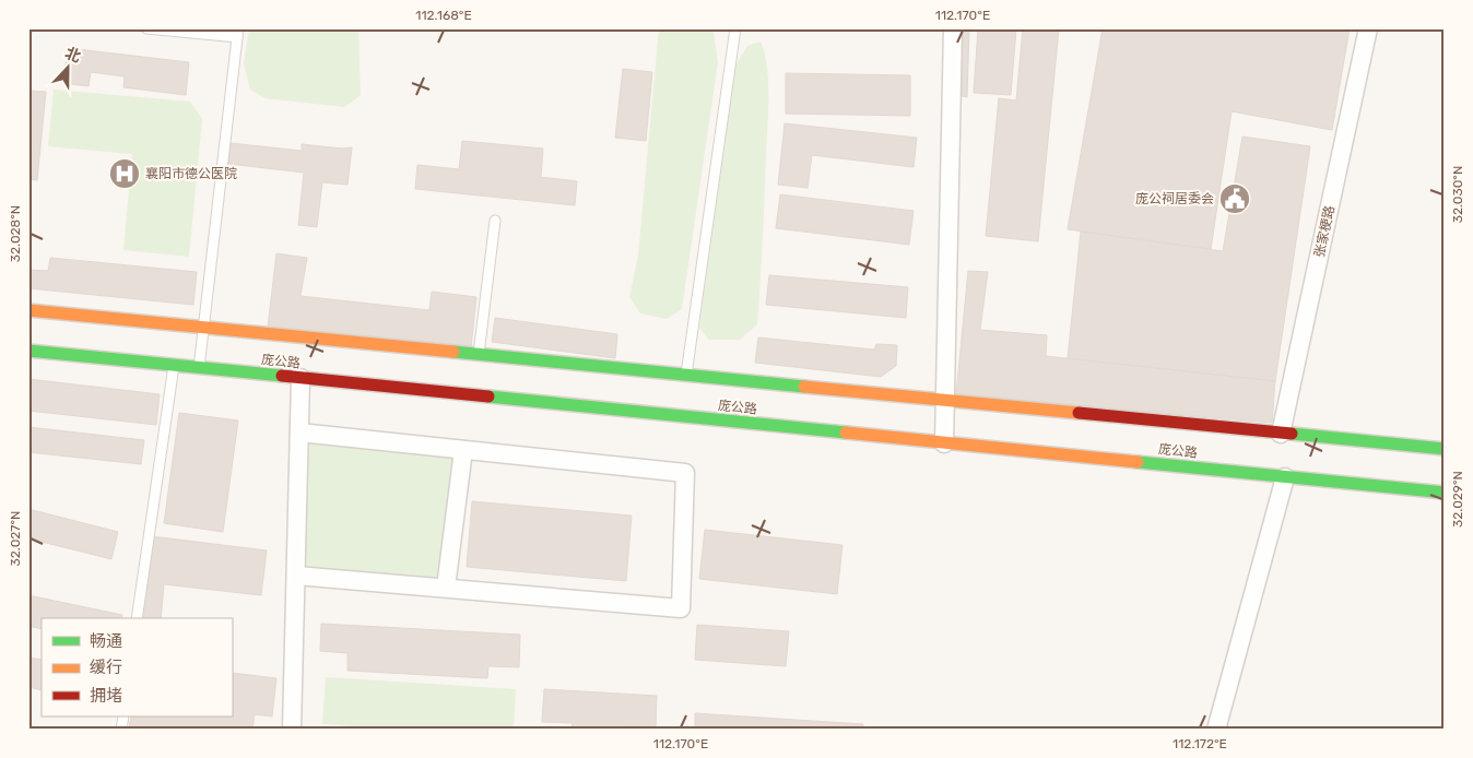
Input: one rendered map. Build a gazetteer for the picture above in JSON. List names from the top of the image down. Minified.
{"streets":{"main road":["庞公路"],"street":["张家梗路"]},"crossings":[["张家梗路","庞公路"]],"places":{"hospital":["襄阳市德公医院"],"public building":["庞公祠居委会"]},"legend":["畅通","缓行","拥堵"],"north":"top","coordinates":["112.168°E","112.170°E","32.030°N","32.028°N","32.029°N","32.027°N","112.172°E"]}
